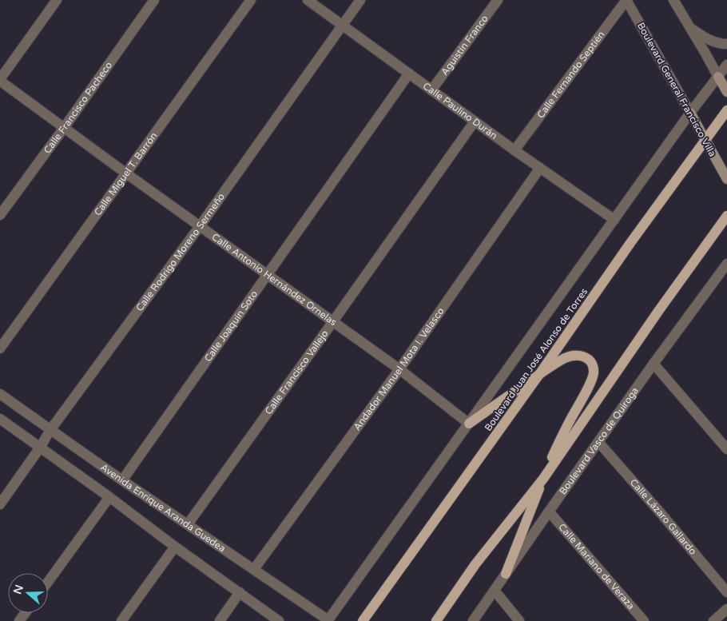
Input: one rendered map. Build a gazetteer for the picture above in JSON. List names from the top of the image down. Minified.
{"streets":{"main road":["Boulevard General Francisco Villa","Boulevard Juan José Alonso de Torres"],"street":["Aguistín Franco","Calle Fernando Septién","Calle Francisco Pacheco","Calle Paulino Durán","Calle Miguel T. Barrón","Calle Rodrigo Moreno Sermeño","Calle Antonio Hernández Ornelas","Calle Joaquín Soto","Andador Manuel Mota I. Velasco","Calle Francisco Vallejo","Boulevard Vasco de Quiroga","Avenida Enrique Aranda Guedea","Calle Lázaro Gallardo","Calle Mariano de Veraza"]},"crossings":[["Aguistín Franco","Calle Paulino Durán"],["Calle Fernando Septién","Boulevard General Francisco Villa"],["Calle Fernando Septién","Calle Paulino Durán"],["Boulevard General Francisco Villa","Boulevard Juan José Alonso de Torres"],["Calle Francisco Pacheco","Calle Antonio Hernández Ornelas"],["Calle Paulino Durán","Calle Rodrigo Moreno Sermeño"],["Calle Paulino Durán","Calle Joaquín Soto"],["Calle Paulino Durán","Andador Manuel Mota I. Velasco"],["Calle Paulino Durán","Calle Francisco Vallejo"],["Calle Miguel T. Barrón","Calle Antonio Hernández Ornelas"],["Calle Rodrigo Moreno Sermeño","Calle Antonio Hernández Ornelas"],["Calle Rodrigo Moreno Sermeño","Avenida Enrique Aranda Guedea"],["Calle Antonio Hernández Ornelas","Calle Joaquín Soto"],["Calle Antonio Hernández Ornelas","Andador Manuel Mota I. Velasco"],["Calle Antonio Hernández Ornelas","Calle Francisco Vallejo"],["Calle Joaquín Soto","Avenida Enrique Aranda Guedea"],["Andador Manuel Mota I. Velasco","Avenida Enrique Aranda Guedea"],["Calle Francisco Vallejo","Avenida Enrique Aranda Guedea"],["Boulevard Vasco de Quiroga","Calle Lázaro Gallardo"],["Boulevard Vasco de Quiroga","Calle Mariano de Veraza"]],"north":"left"}
